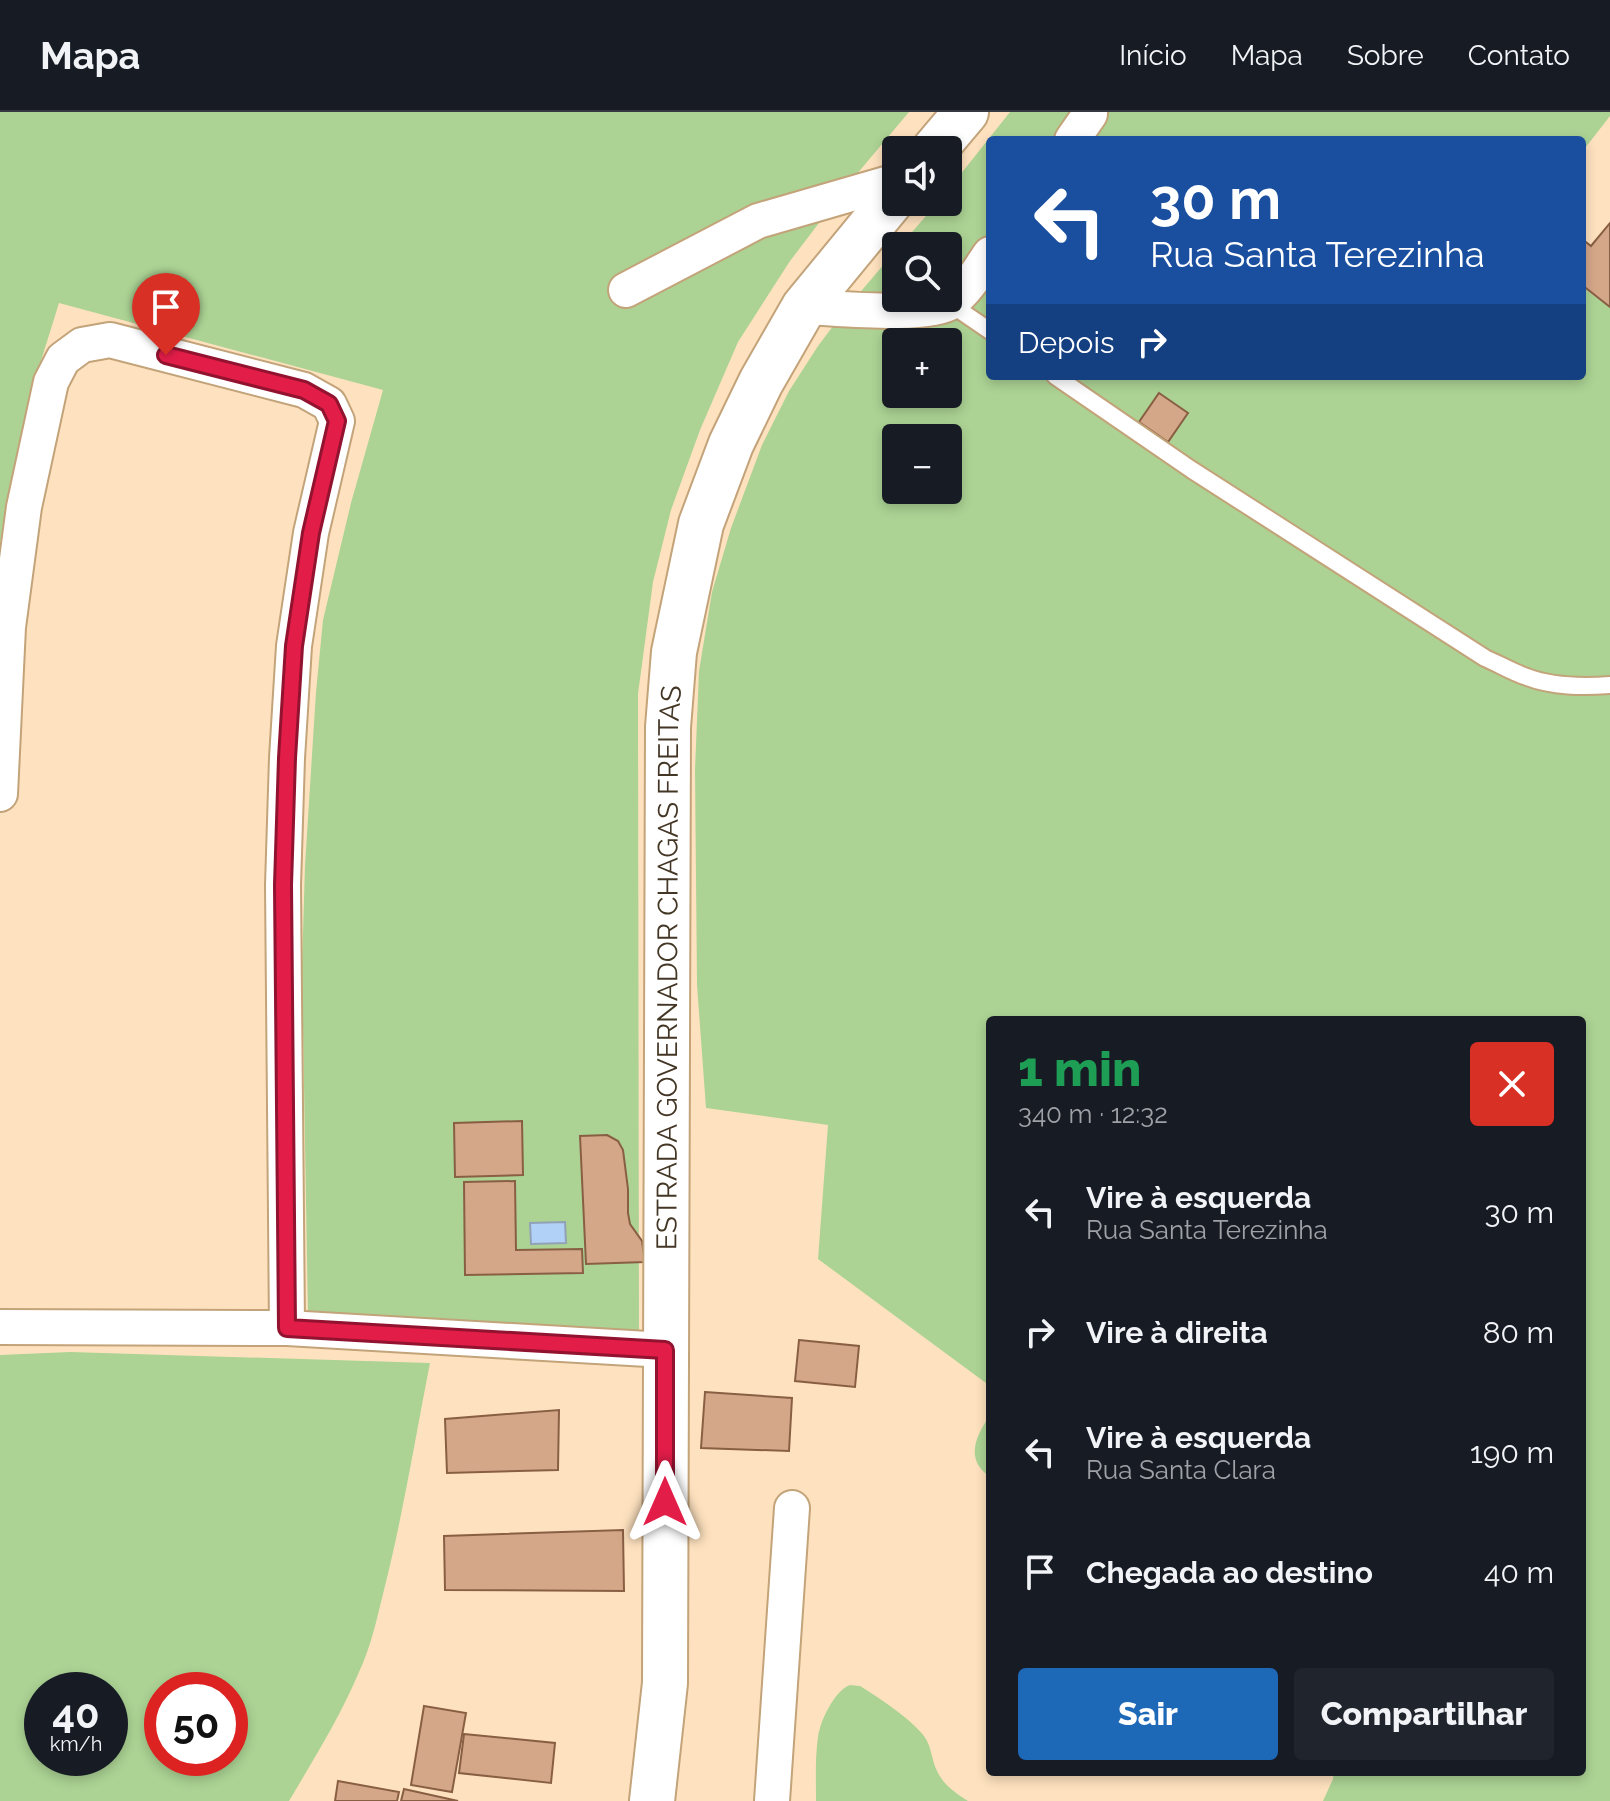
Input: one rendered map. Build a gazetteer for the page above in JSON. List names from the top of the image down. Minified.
{"streets":{"main road":["ESTRADA GOVERNADOR CHAGAS FREITAS"]},"page":{"header":"Mapa","nav":["Início","Mapa","Sobre","Contato"],"map_buttons":["+","−"],"turn":["30 m","Rua Santa Terezinha"],"then":"Depois","heading":["1 min","340 m · 12:32"],"list":[{"name":"Vire à esquerda","note":"Rua Santa Terezinha","value":"30 m"},{"name":"Vire à direita","value":"80 m"},{"name":"Vire à esquerda","note":"Rua Santa Clara","value":"190 m"},{"name":"Chegada ao destino","value":"40 m"}],"buttons":["Sair","Compartilhar"],"speed":"40 km/h","limit":"50"}}
